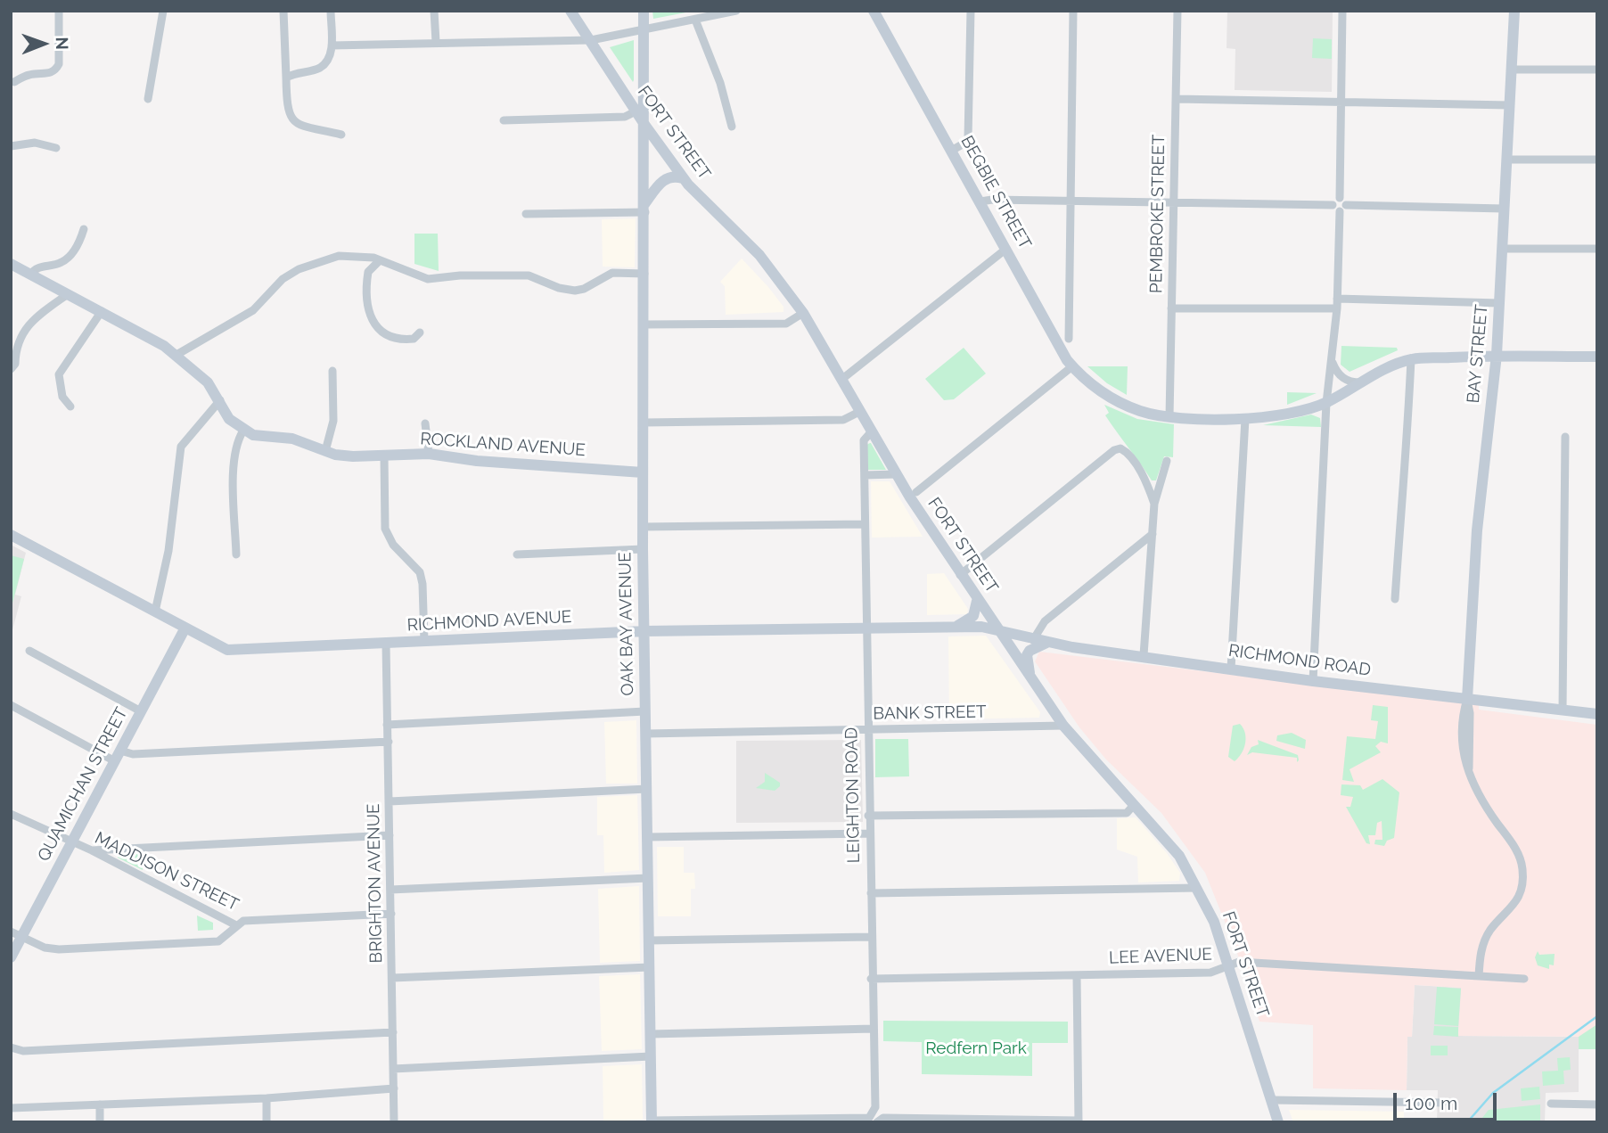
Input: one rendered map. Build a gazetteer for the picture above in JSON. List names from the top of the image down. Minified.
{"streets":{"main road":["FORT STREET","BEGBIE STREET","BAY STREET","ROCKLAND AVENUE","RICHMOND AVENUE","OAK BAY AVENUE","RICHMOND ROAD","QUAMICHAN STREET"],"street":["PEMBROKE STREET","BANK STREET","LEIGHTON ROAD","MADDISON STREET","BRIGHTON AVENUE","LEE AVENUE"]},"crossings":[["FORT STREET","RICHMOND AVENUE"],["FORT STREET","OAK BAY AVENUE"],["FORT STREET","RICHMOND ROAD"],["FORT STREET","BANK STREET"],["FORT STREET","LEIGHTON ROAD"],["FORT STREET","LEE AVENUE"],["BEGBIE STREET","PEMBROKE STREET"],["BAY STREET","RICHMOND ROAD"],["BAY STREET","LEE AVENUE"],["ROCKLAND AVENUE","OAK BAY AVENUE"],["RICHMOND AVENUE","OAK BAY AVENUE"],["RICHMOND AVENUE","RICHMOND ROAD"],["RICHMOND AVENUE","QUAMICHAN STREET"],["RICHMOND AVENUE","LEIGHTON ROAD"],["RICHMOND AVENUE","BRIGHTON AVENUE"],["OAK BAY AVENUE","BANK STREET"],["BANK STREET","LEIGHTON ROAD"],["QUAMICHAN STREET","MADDISON STREET"],["LEIGHTON ROAD","LEE AVENUE"],["MADDISON STREET","BRIGHTON AVENUE"]],"parks":["Redfern Park"],"scale_bar":"100 m","north":"right"}
